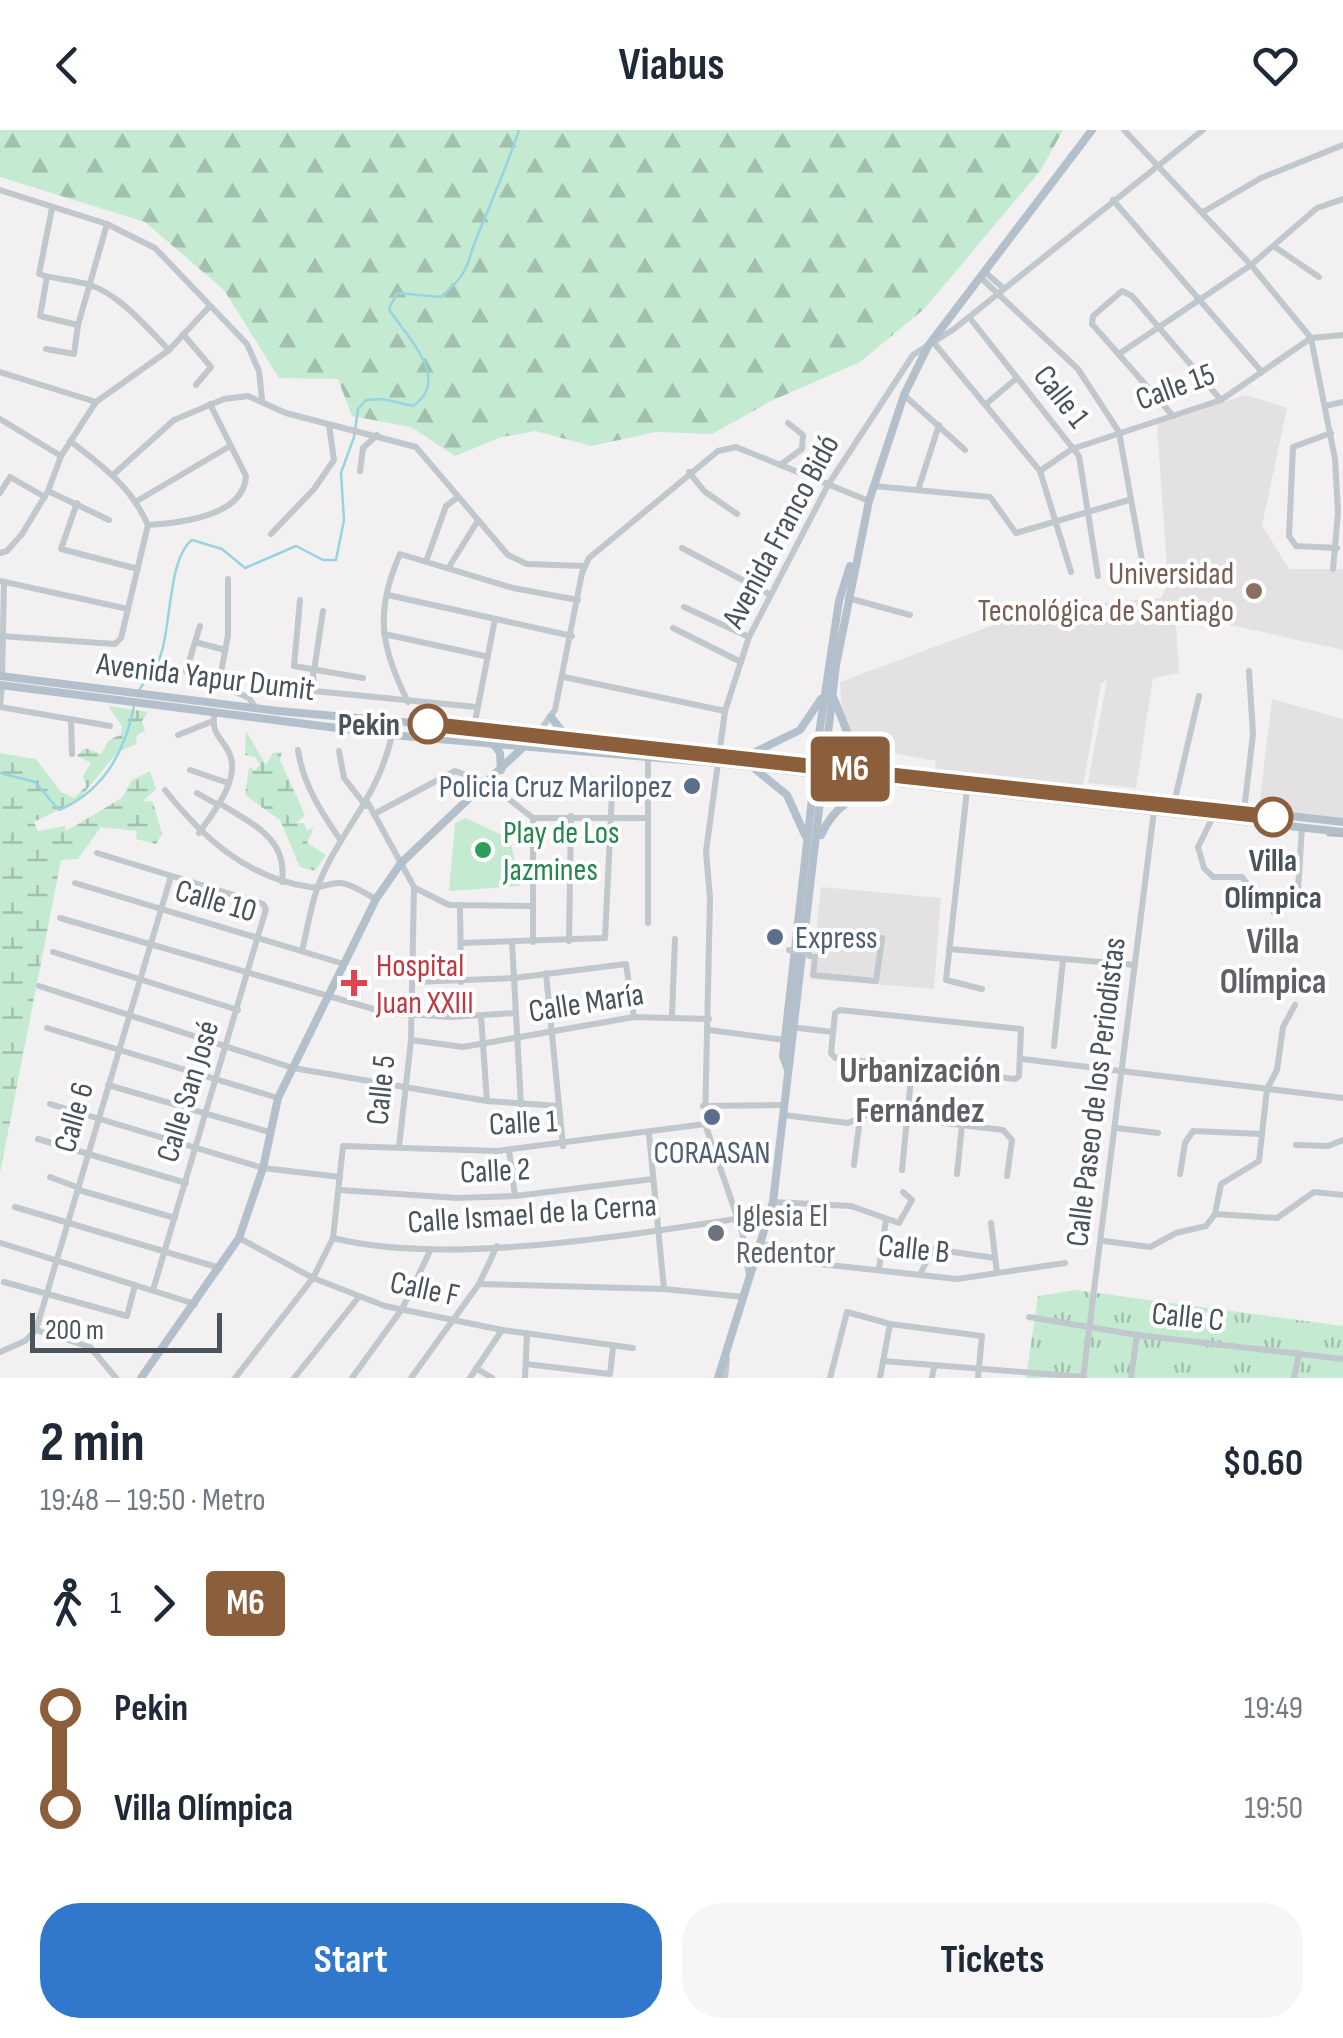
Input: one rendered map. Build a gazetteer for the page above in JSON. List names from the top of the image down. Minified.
{"streets":{"main road":["Avenida Yapur Dumit"],"street":["Calle 15","Calle 1","Avenida Franco Bidó","Calle 10","Calle María","Calle 5","Calle San José","Calle Paseo de los Periodistas","Calle 6","Calle 2","Calle Ismael de la Cerna","Calle B","Calle F","Calle C"]},"crossings":[["Calle 15","Calle 1"],["Calle 1","Avenida Franco Bidó"],["Calle 1","Calle 5"],["Calle 1","Calle 2"],["Avenida Franco Bidó","Avenida Yapur Dumit"],["Avenida Franco Bidó","Calle María"],["Avenida Franco Bidó","Calle Ismael de la Cerna"],["Avenida Franco Bidó","Calle B"],["Calle 10","Calle San José"],["Calle 10","Calle 6"],["Calle María","Calle 5"],["Calle María","Calle 2"],["Calle San José","Calle 6"],["Calle Paseo de los Periodistas","Calle C"]],"districts":["Villa Olímpica","Urbanización Fernández"],"places":{"other":["Universidad Tecnológica de Santiago","Pekin","Policia Cruz Marilopez","Villa Olímpica","Play de Los Jazmines","Express","CORAASAN","Iglesia El Redentor"],"health":["Hospital Juan XXIII"]},"lines":["metro line M6"],"scale_bar":"200 m","page":{"header":"Viabus","on_map":"M6","scale":"200 m","heading":["2 min","19:48 – 19:50 · Metro","$0.60"],"legs":["1","M6"],"list":[{"name":"Pekin","value":"19:49"},{"name":"Villa Olímpica","value":"19:50"}],"buttons":["Start","Tickets"]}}
